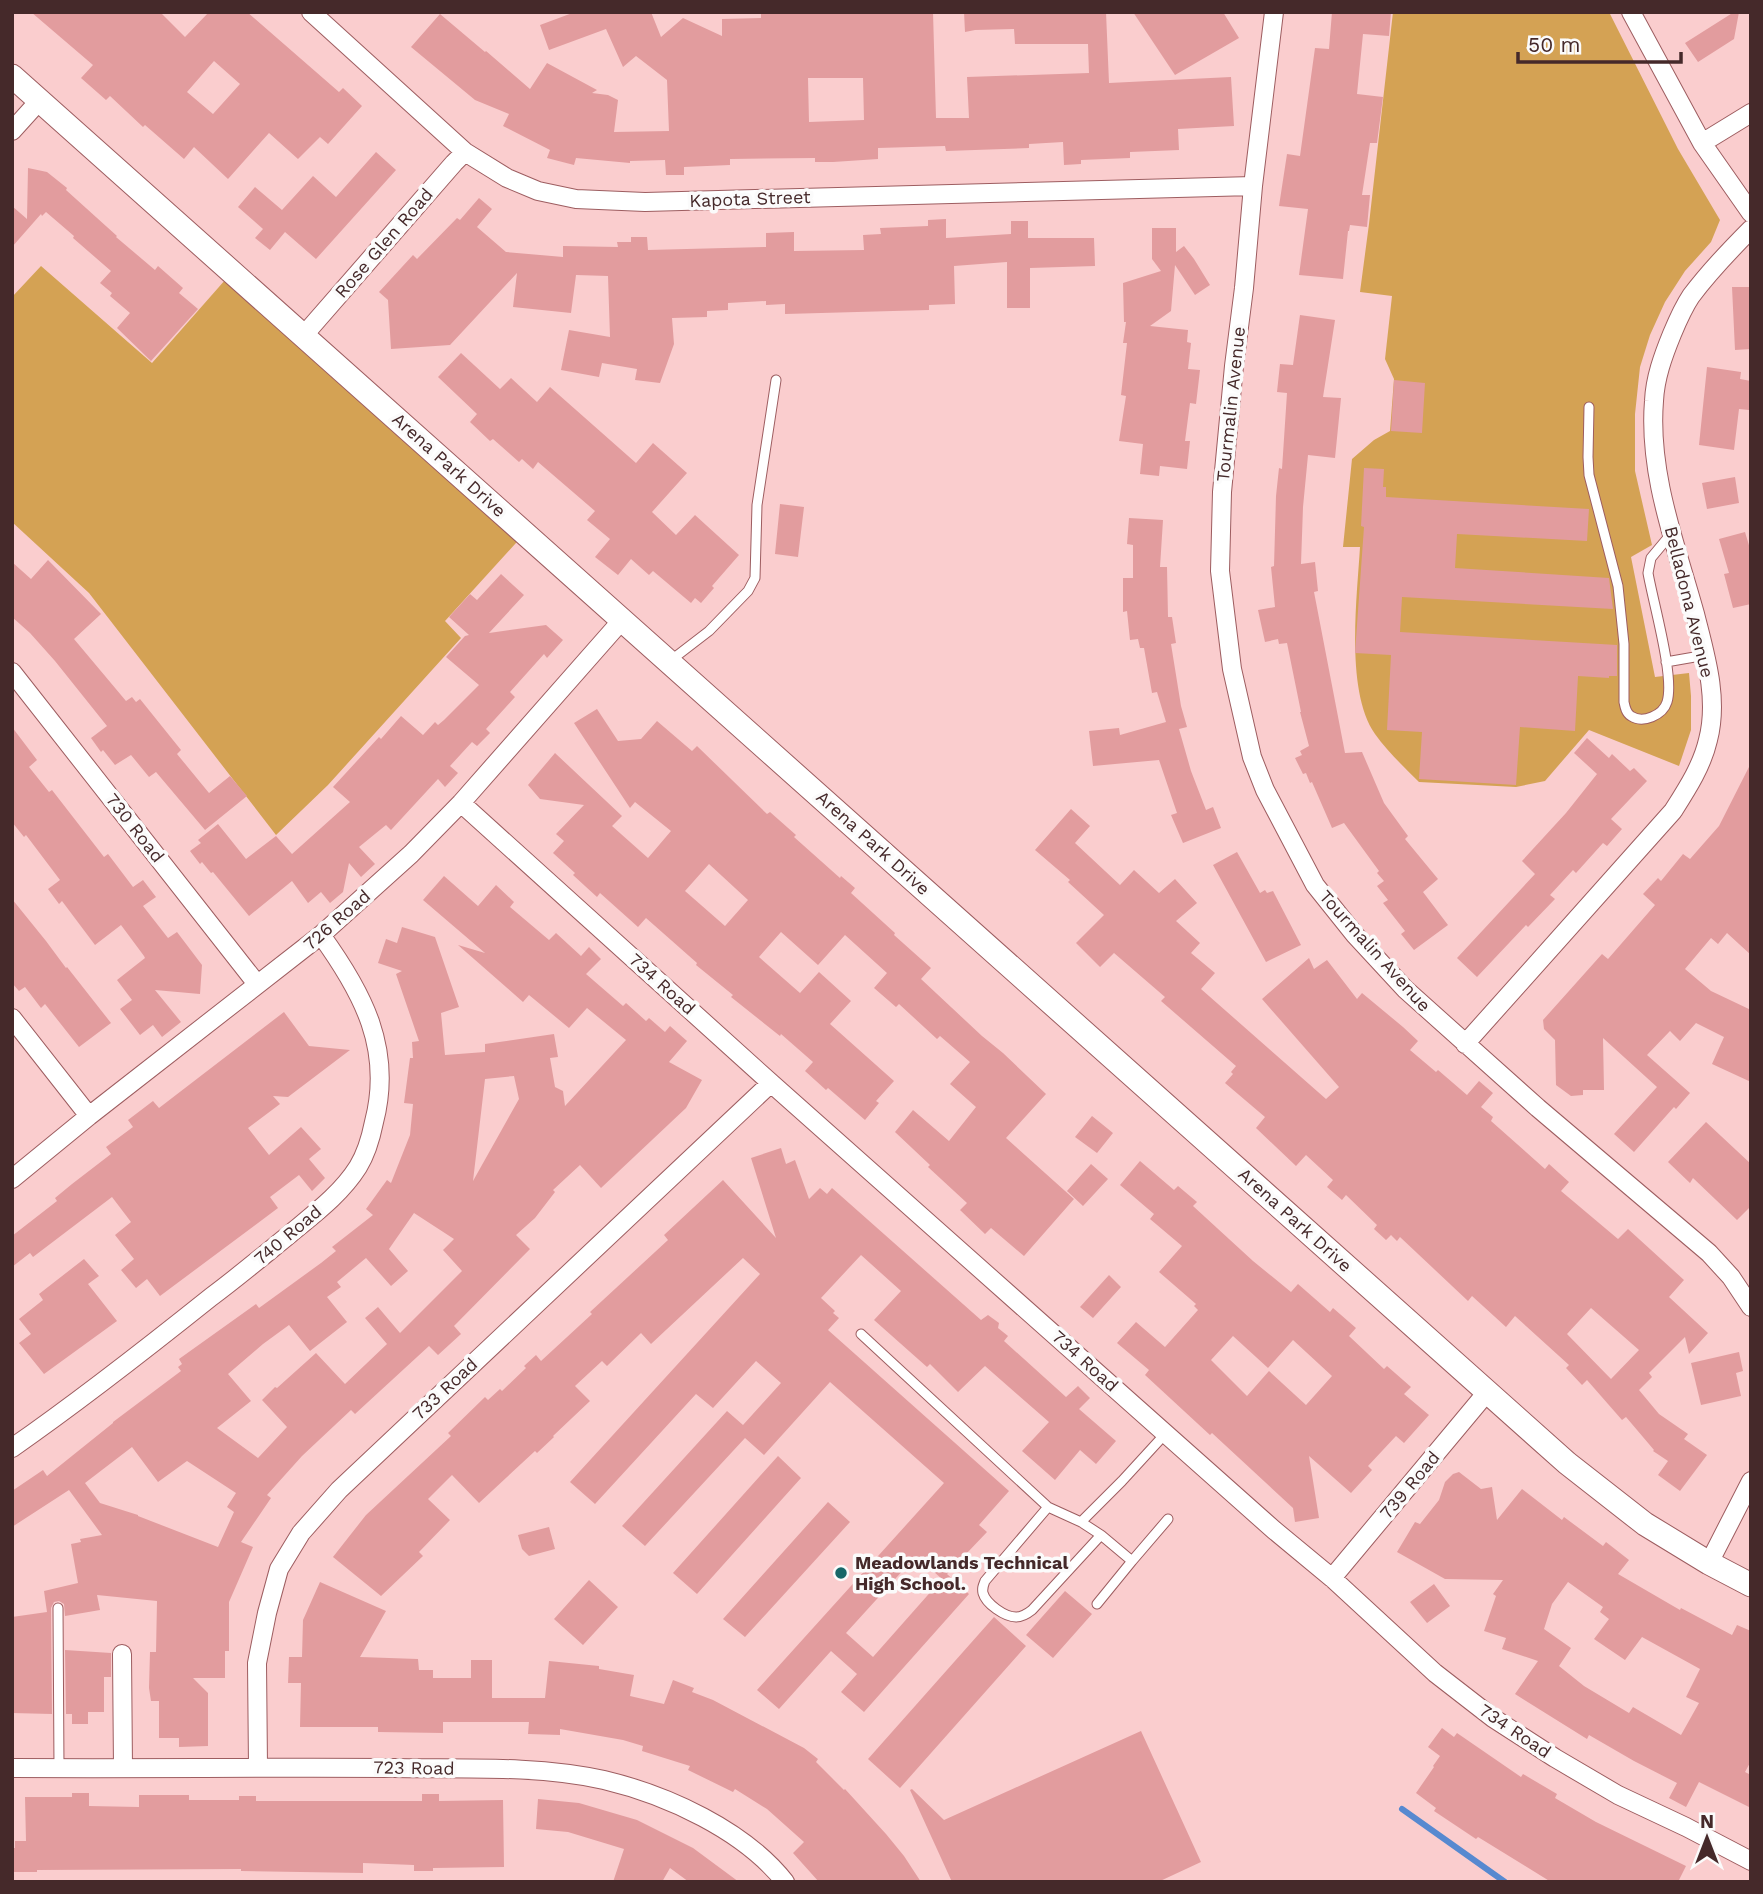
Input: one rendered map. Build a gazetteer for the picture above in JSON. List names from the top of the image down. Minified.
{"streets":{"street":["Kapota Street","Rose Glen Road","Tourmalin Avenue","Arena Park Drive","Belladona Avenue","730 Road","726 Road","734 Road","740 Road","733 Road","739 Road","723 Road"]},"crossings":[["Kapota Street","Rose Glen Road"],["Kapota Street","Tourmalin Avenue"],["Rose Glen Road","Arena Park Drive"],["Tourmalin Avenue","Belladona Avenue"],["Arena Park Drive","726 Road"],["Arena Park Drive","739 Road"],["730 Road","726 Road"],["726 Road","734 Road"],["726 Road","740 Road"],["734 Road","733 Road"],["734 Road","739 Road"],["733 Road","723 Road"]],"places":["Meadowlands Technical High School."],"scale_bar":"50 m","north":"top"}
